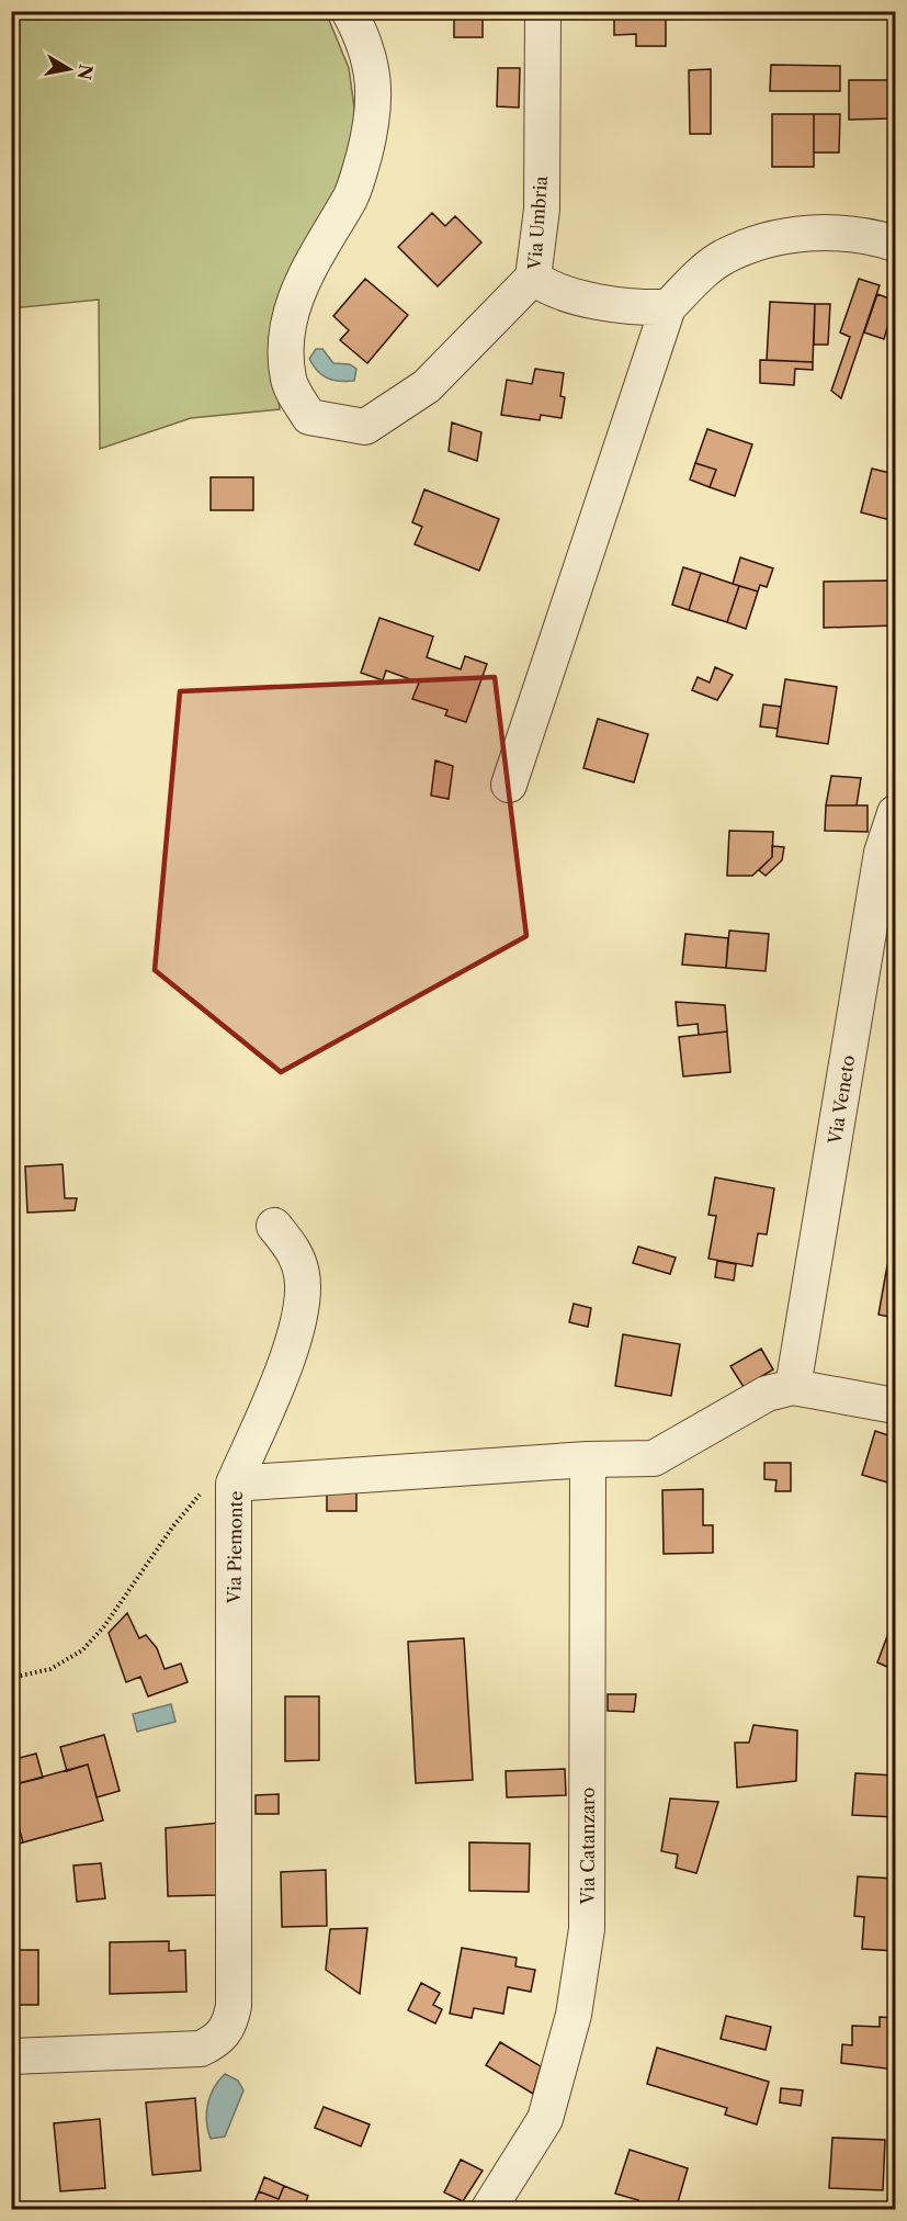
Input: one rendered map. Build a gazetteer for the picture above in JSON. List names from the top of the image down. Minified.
{"streets":{"street":["Via Umbria","Via Veneto","Via Piemonte","Via Catanzaro"]},"crossings":[["Via Veneto","Via Piemonte"],["Via Piemonte","Via Catanzaro"]],"north":"right"}
